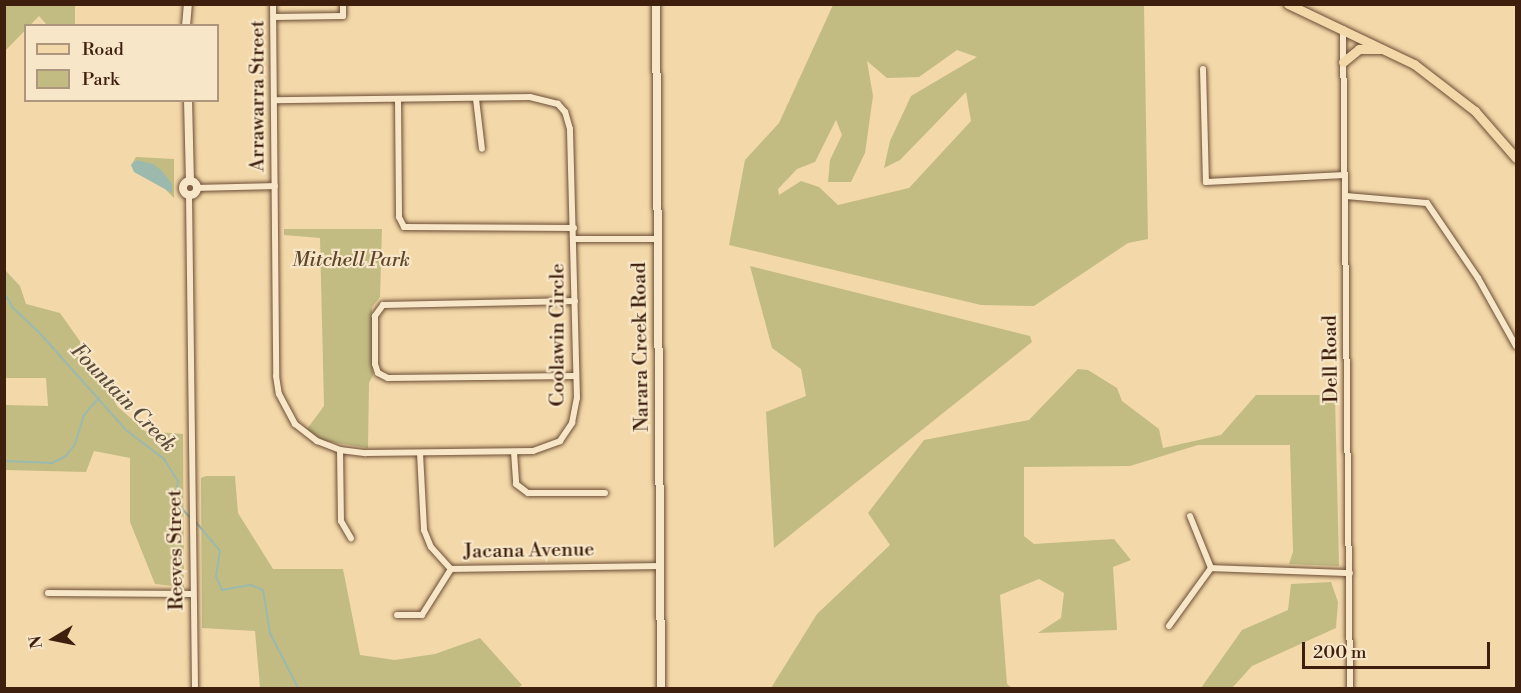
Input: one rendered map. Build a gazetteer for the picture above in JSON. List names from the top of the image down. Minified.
{"streets":{"street":["Arrawarra Street","Coolawin Circle","Narara Creek Road","Dell Road","Reeves Street","Jacana Avenue"]},"crossings":[["Arrawarra Street","Coolawin Circle"],["Coolawin Circle","Jacana Avenue"],["Narara Creek Road","Jacana Avenue"]],"water":["Fountain Creek"],"parks":["Mitchell Park"],"legend":["Road","Park"],"scale_bar":"200 m","north":"left"}
